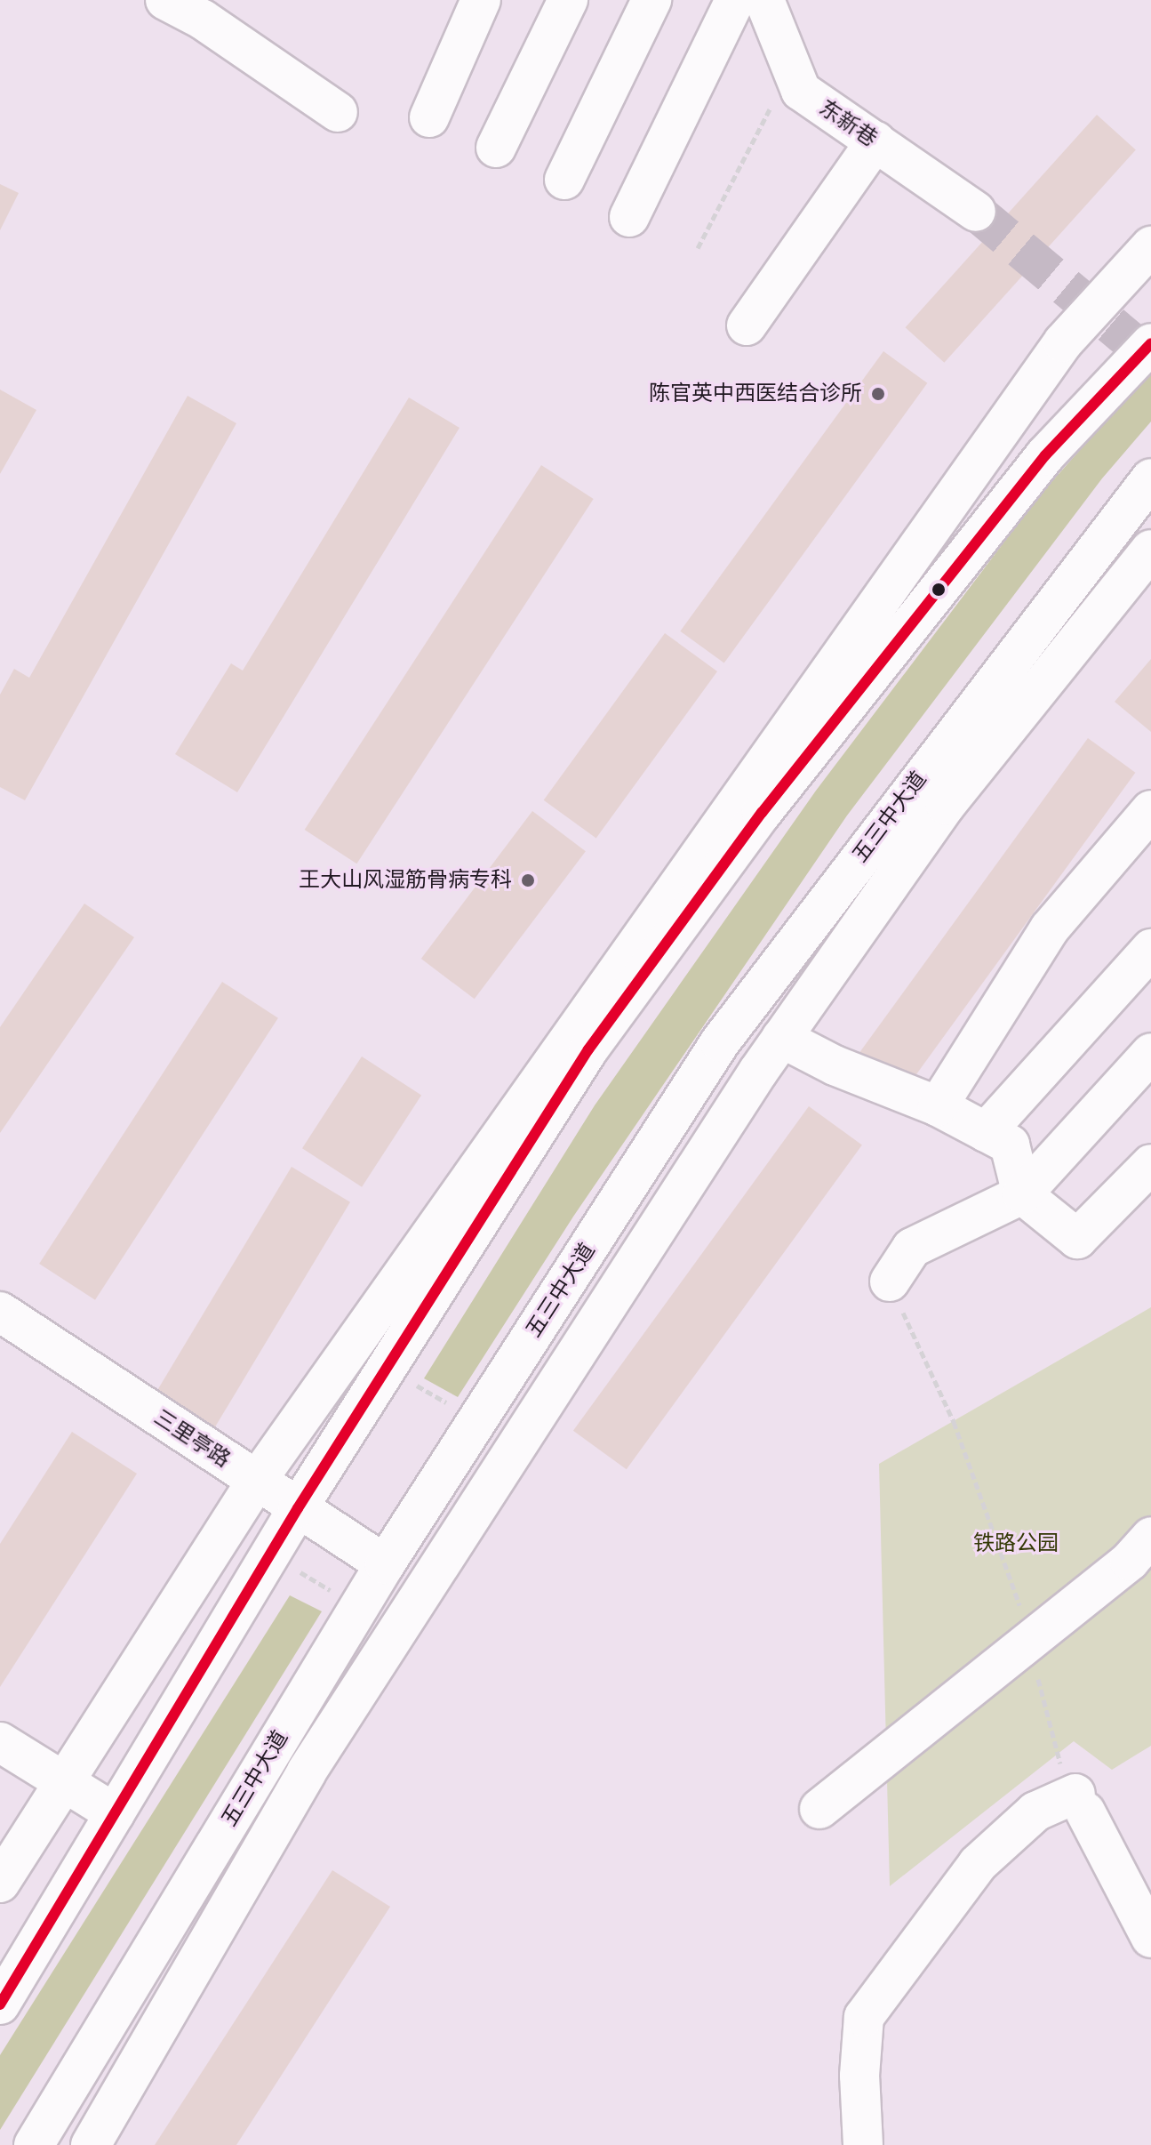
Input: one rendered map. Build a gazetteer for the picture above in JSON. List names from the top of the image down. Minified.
{"streets":{"main road":["东新巷","五三中大道","三里亭路"]},"crossings":[["五三中大道","三里亭路"]],"parks":["铁路公园"],"places":["陈官英中西医结合诊所","王大山风湿筋骨病专科"]}
